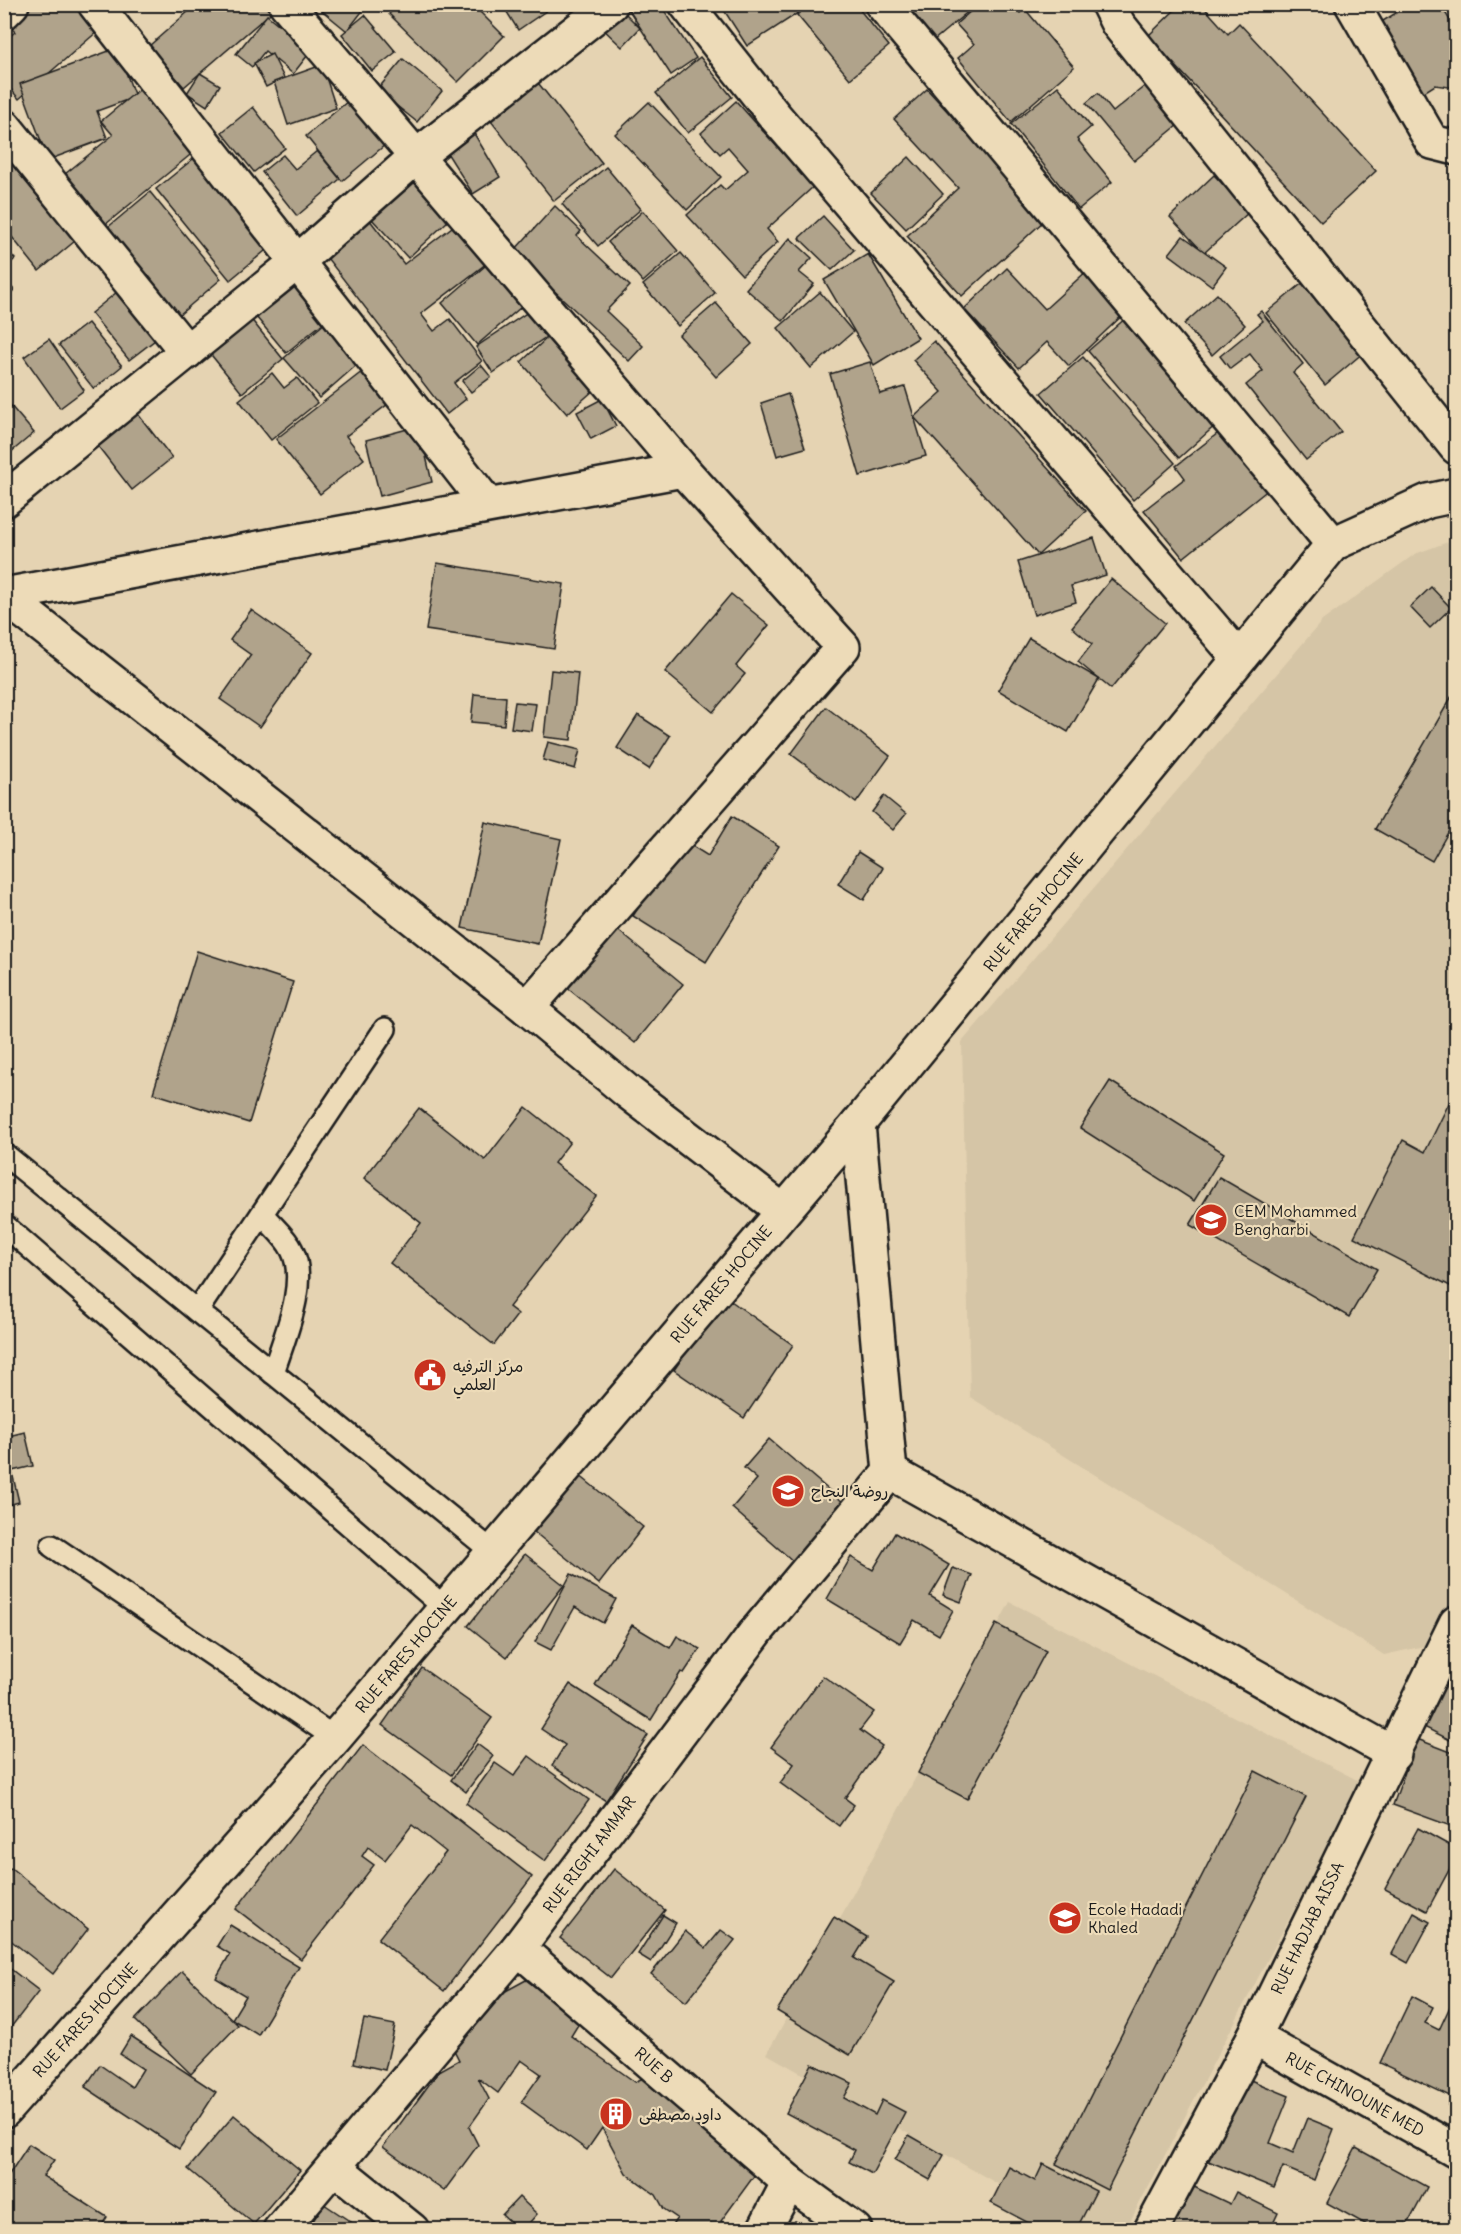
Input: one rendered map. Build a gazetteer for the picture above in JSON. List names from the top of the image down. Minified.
{"streets":{"street":["RUE FARES HOCINE","RUE RIGHI AMMAR","RUE HADJAB AISSA","RUE B","RUE CHINOUNE MED"]},"crossings":[["RUE RIGHI AMMAR","RUE B"],["RUE HADJAB AISSA","RUE CHINOUNE MED"]],"places":{"school or university":["CEM Mohammed Bengharbi","روضة النجاح","Ecole Hadadi Khaled"],"public building":["مركز الترفيه العلمي"],"building":["داود مصطفى"]}}
